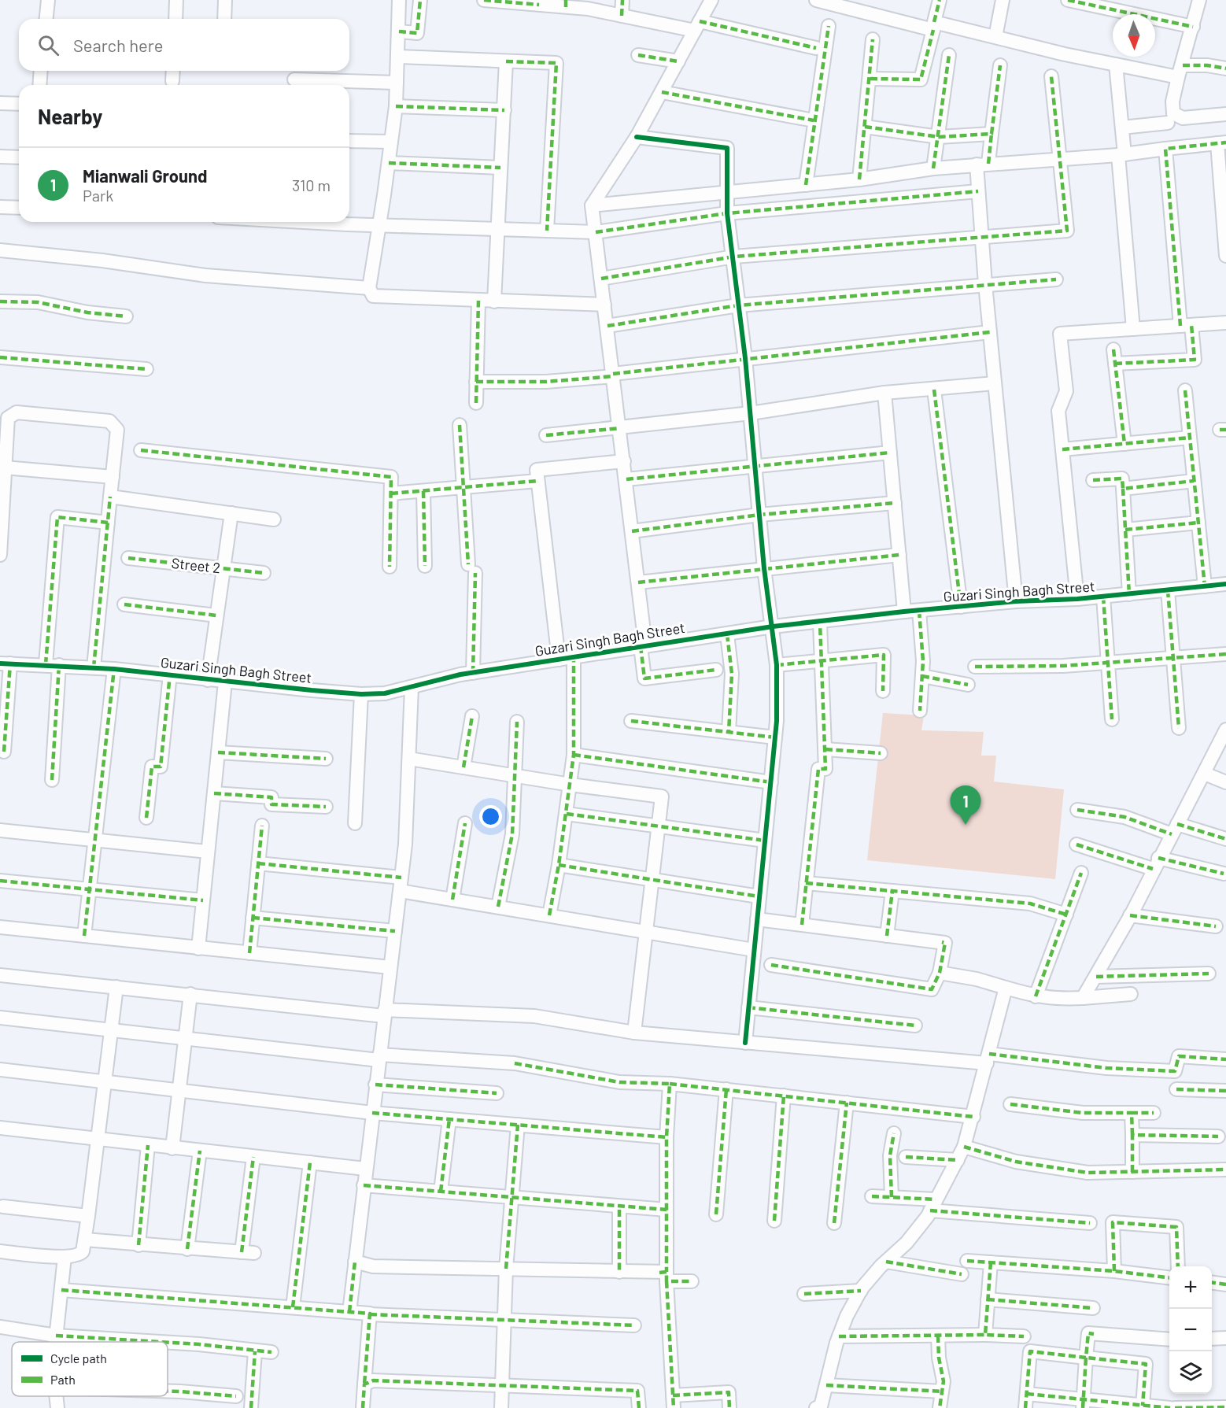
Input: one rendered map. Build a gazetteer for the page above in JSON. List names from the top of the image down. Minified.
{"streets":{"street":["Street 2","Guzari Singh Bagh Street"]},"legend":["Cycle path","Path"],"north":"bottom","page":{"search":"Search here","heading":"Nearby","list":[{"mark":"1","name":"Mianwali Ground","note":"Park","value":"310 m"}],"pins":"1","map_buttons":["+","−"]}}
